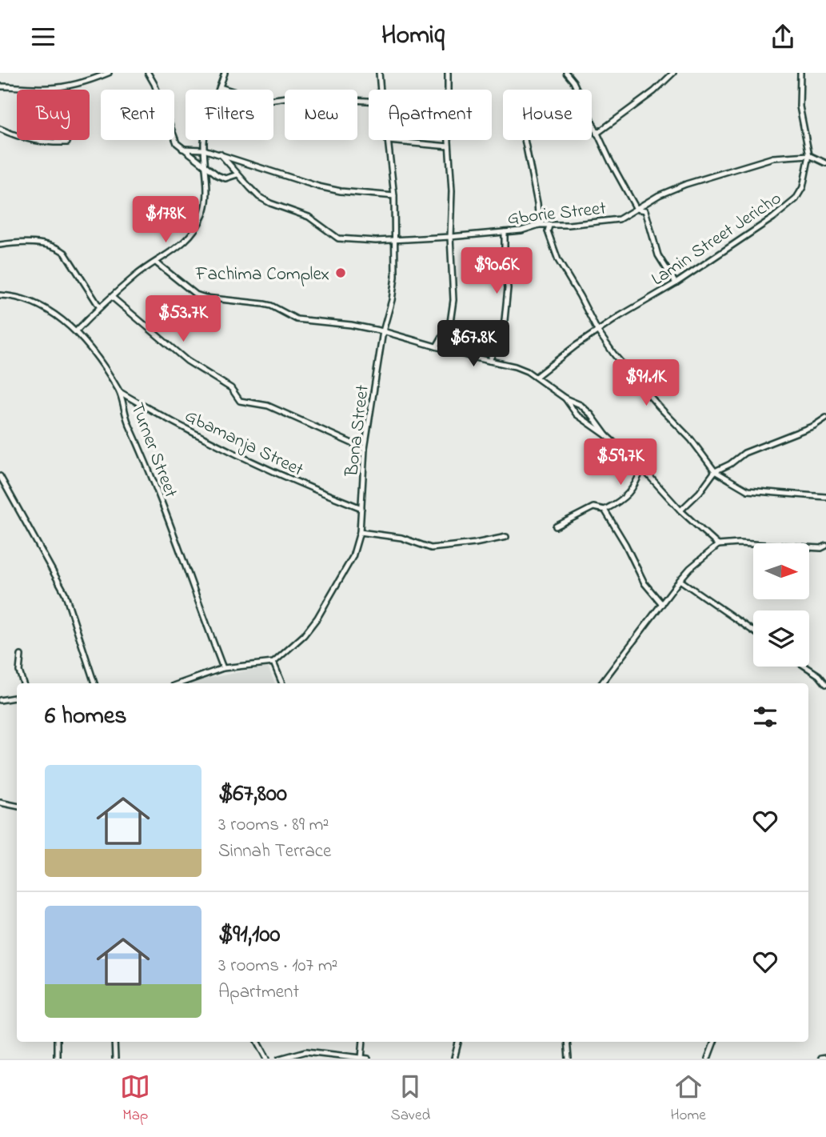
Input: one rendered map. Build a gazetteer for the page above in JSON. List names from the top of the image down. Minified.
{"streets":{"street":["Gborie Street","Lamin Street Jericho","Bona Street","Gbamanja Street","Turner Street"]},"crossings":[["Gborie Street","Lamin Street Jericho"],["Gborie Street","Bona Street"],["Bona Street","Gbamanja Street"],["Gbamanja Street","Turner Street"]],"places":["Fachima Complex"],"north":"right","page":{"header":"Homiq","chip":["Buy","Rent","Filters","New","Apartment","House"],"price":["$178K","$90.6K","$53.7K","$67.8K","$91.1K","$59.7K"],"heading":"6 homes","list":[{"name":"$67,800","note":"3 rooms · 89 m² · Sinnah Terrace"},{"name":"$91,100","note":"3 rooms · 107 m² · Apartment"}],"tabs":["Map","Saved","Home"]}}
